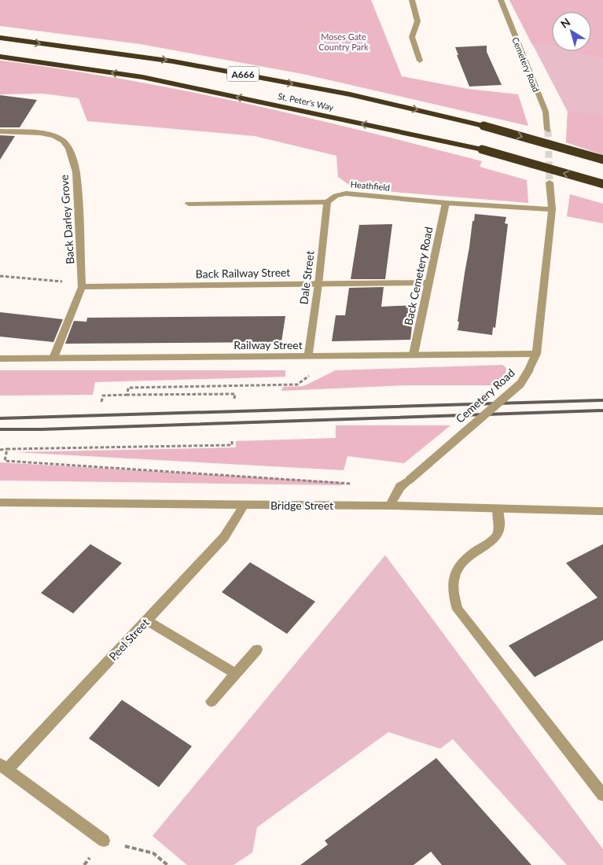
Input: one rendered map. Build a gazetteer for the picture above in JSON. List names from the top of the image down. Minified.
{"streets":{"highway":["A666","St. Peter's Way"],"street":["Cemetery Road","Heathfield","Back Darley Grove","Back Railway Street","Back Cemetery Road","Dale Street","Railway Street","Bridge Street","Peel Street"]},"crossings":[["Cemetery Road","Heathfield"],["Cemetery Road","Railway Street"],["Cemetery Road","Bridge Street"],["Heathfield","Back Cemetery Road"],["Heathfield","Dale Street"],["Back Darley Grove","Back Railway Street"],["Back Darley Grove","Railway Street"],["Back Railway Street","Back Cemetery Road"],["Back Railway Street","Dale Street"],["Back Cemetery Road","Railway Street"],["Dale Street","Railway Street"],["Bridge Street","Peel Street"]],"parks":["Moses Gate Country Park"],"north":"top left"}
